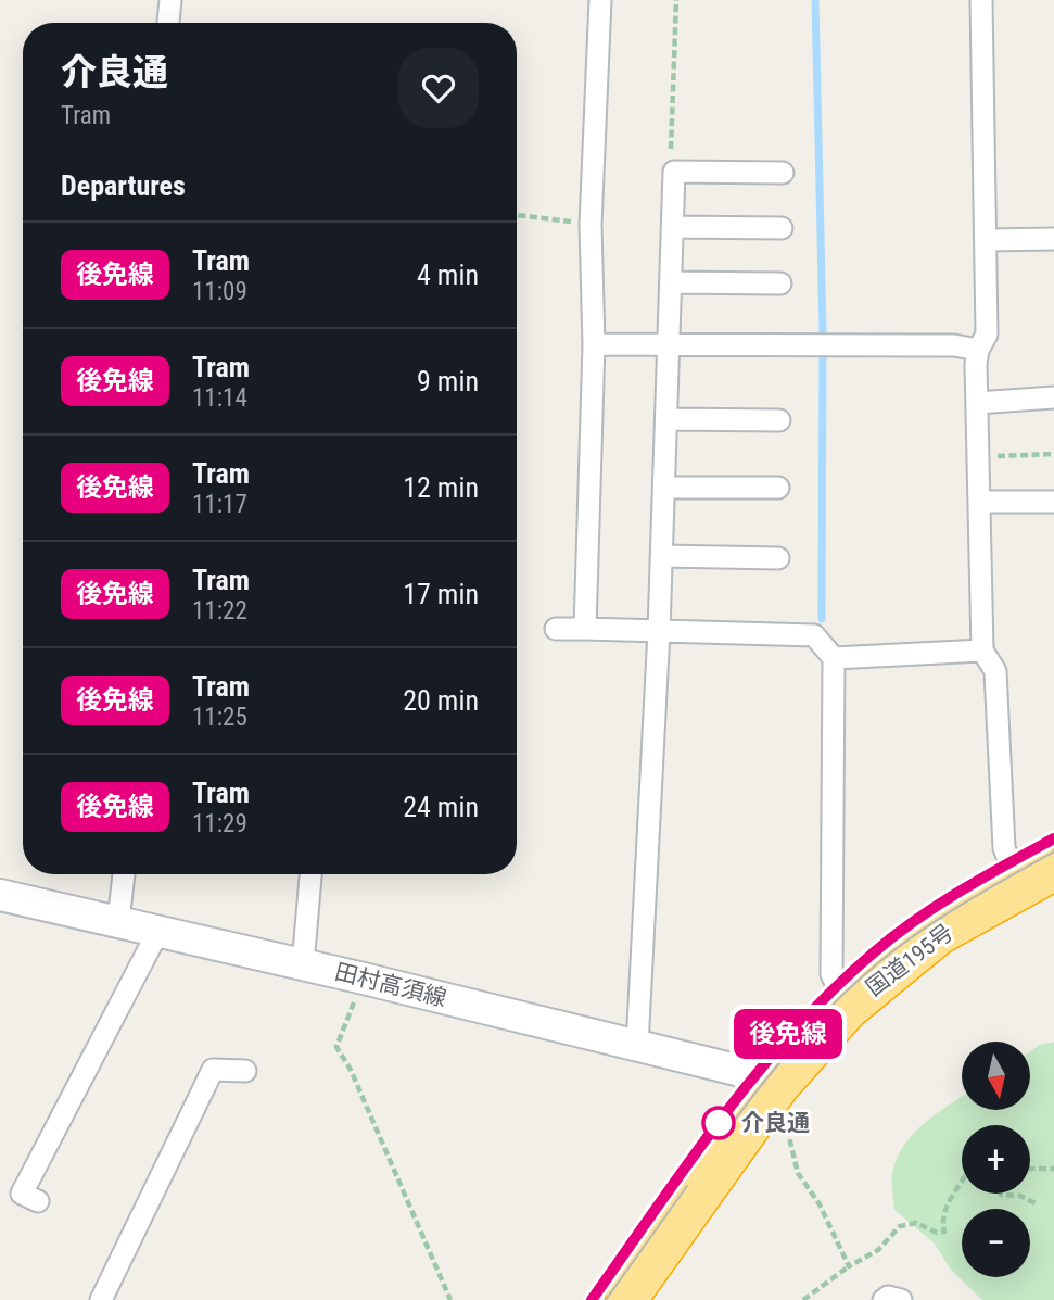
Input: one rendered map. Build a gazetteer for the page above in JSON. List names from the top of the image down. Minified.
{"streets":{"highway":["国道195号"],"main road":["田村高須線"]},"crossings":[["国道195号","田村高須線"]],"places":["介良通"],"lines":["tram line 後免線"],"north":"bottom","page":{"on_map":"後免線","heading":[["介良通","Tram"],"Departures"],"list":[{"mark":"後免線","name":"Tram","note":"11:09","value":"4 min"},{"mark":"後免線","name":"Tram","note":"11:14","value":"9 min"},{"mark":"後免線","name":"Tram","note":"11:17","value":"12 min"},{"mark":"後免線","name":"Tram","note":"11:22","value":"17 min"},{"mark":"後免線","name":"Tram","note":"11:25","value":"20 min"},{"mark":"後免線","name":"Tram","note":"11:29","value":"24 min"}],"map_buttons":["+","−"]}}
